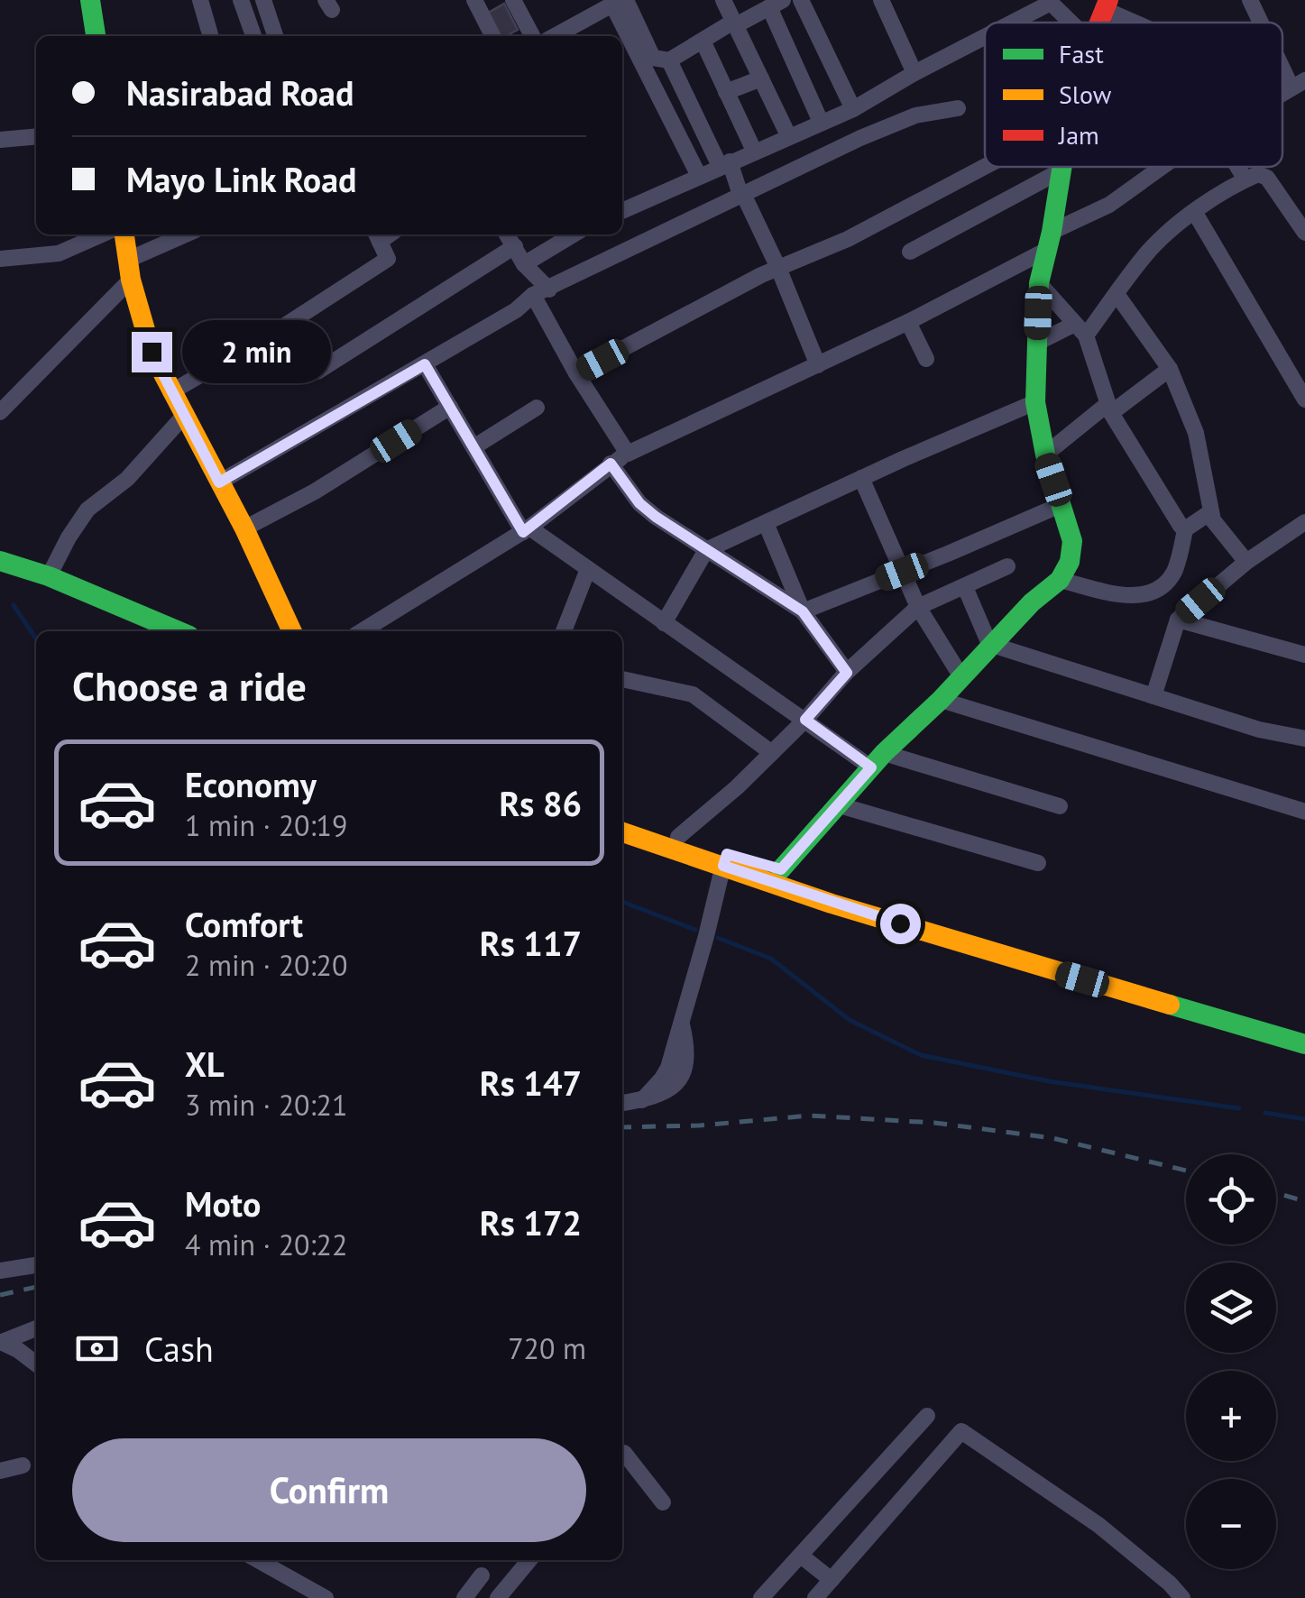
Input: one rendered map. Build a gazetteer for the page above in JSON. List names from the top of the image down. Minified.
{"legend":["Fast","Slow","Jam"],"page":{"banner":["Nasirabad Road","Mayo Link Road"],"bubble":"2 min","heading":"Choose a ride","list":[{"name":"Economy","note":"1 min · 20:19","value":"Rs 86"},{"name":"Comfort","note":"2 min · 20:20","value":"Rs 117"},{"name":"XL","note":"3 min · 20:21","value":"Rs 147"},{"name":"Moto","note":"4 min · 20:22","value":"Rs 172"}],"map_buttons":["+","−"],"pay":["Cash","720 m"],"buttons":"Confirm"}}
